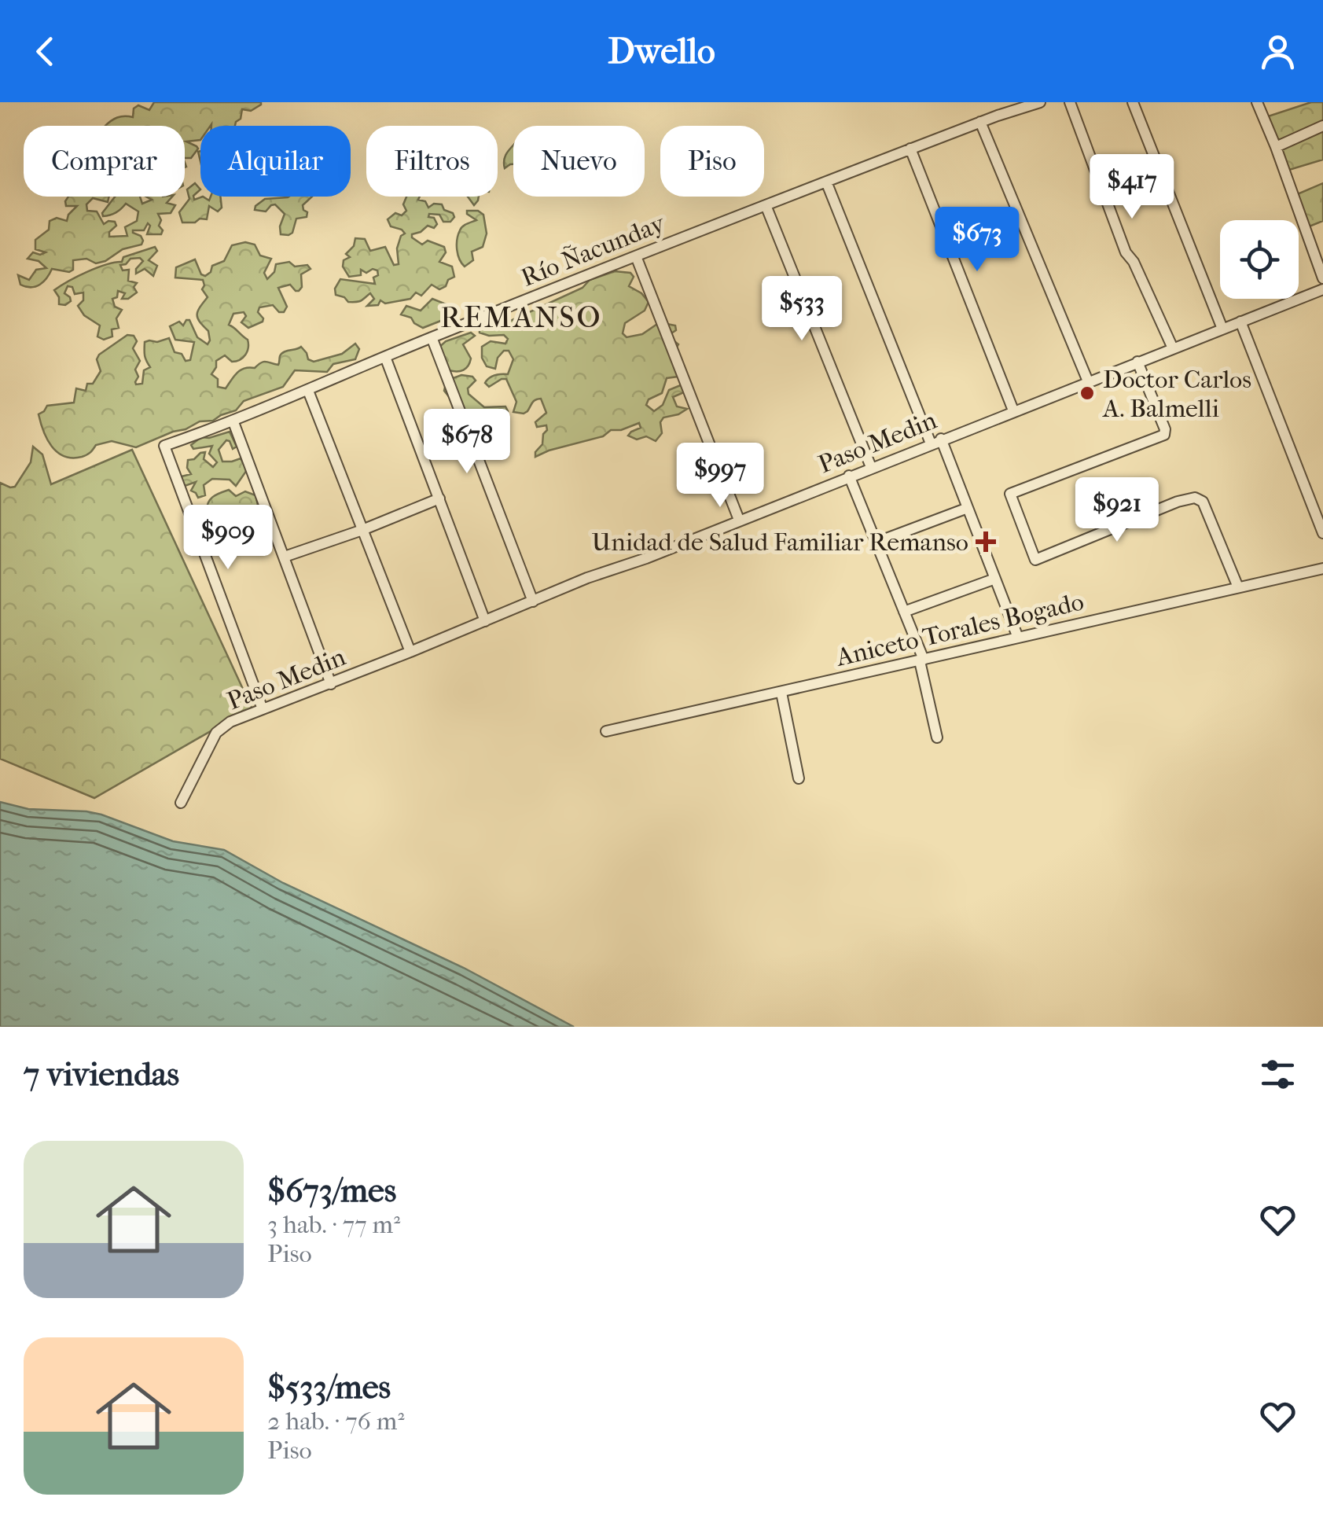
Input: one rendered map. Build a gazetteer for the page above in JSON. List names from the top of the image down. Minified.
{"streets":{"street":["Río Ñacunday","Paso Medin","Aniceto Torales Bogado"]},"crossings":[["Río Ñacunday","Paso Medin"]],"districts":["REMANSO"],"places":{"other":["Doctor Carlos A. Balmelli"],"health":["Unidad de Salud Familiar Remanso"]},"page":{"header":"Dwello","chip":["Comprar","Alquilar","Filtros","Nuevo","Piso"],"price":["$417","$673","$533","$678","$997","$921","$909"],"heading":"7 viviendas","list":[{"name":"$673/mes","note":"3 hab. · 77 m² · Piso"},{"name":"$533/mes","note":"2 hab. · 76 m² · Piso"}]}}
